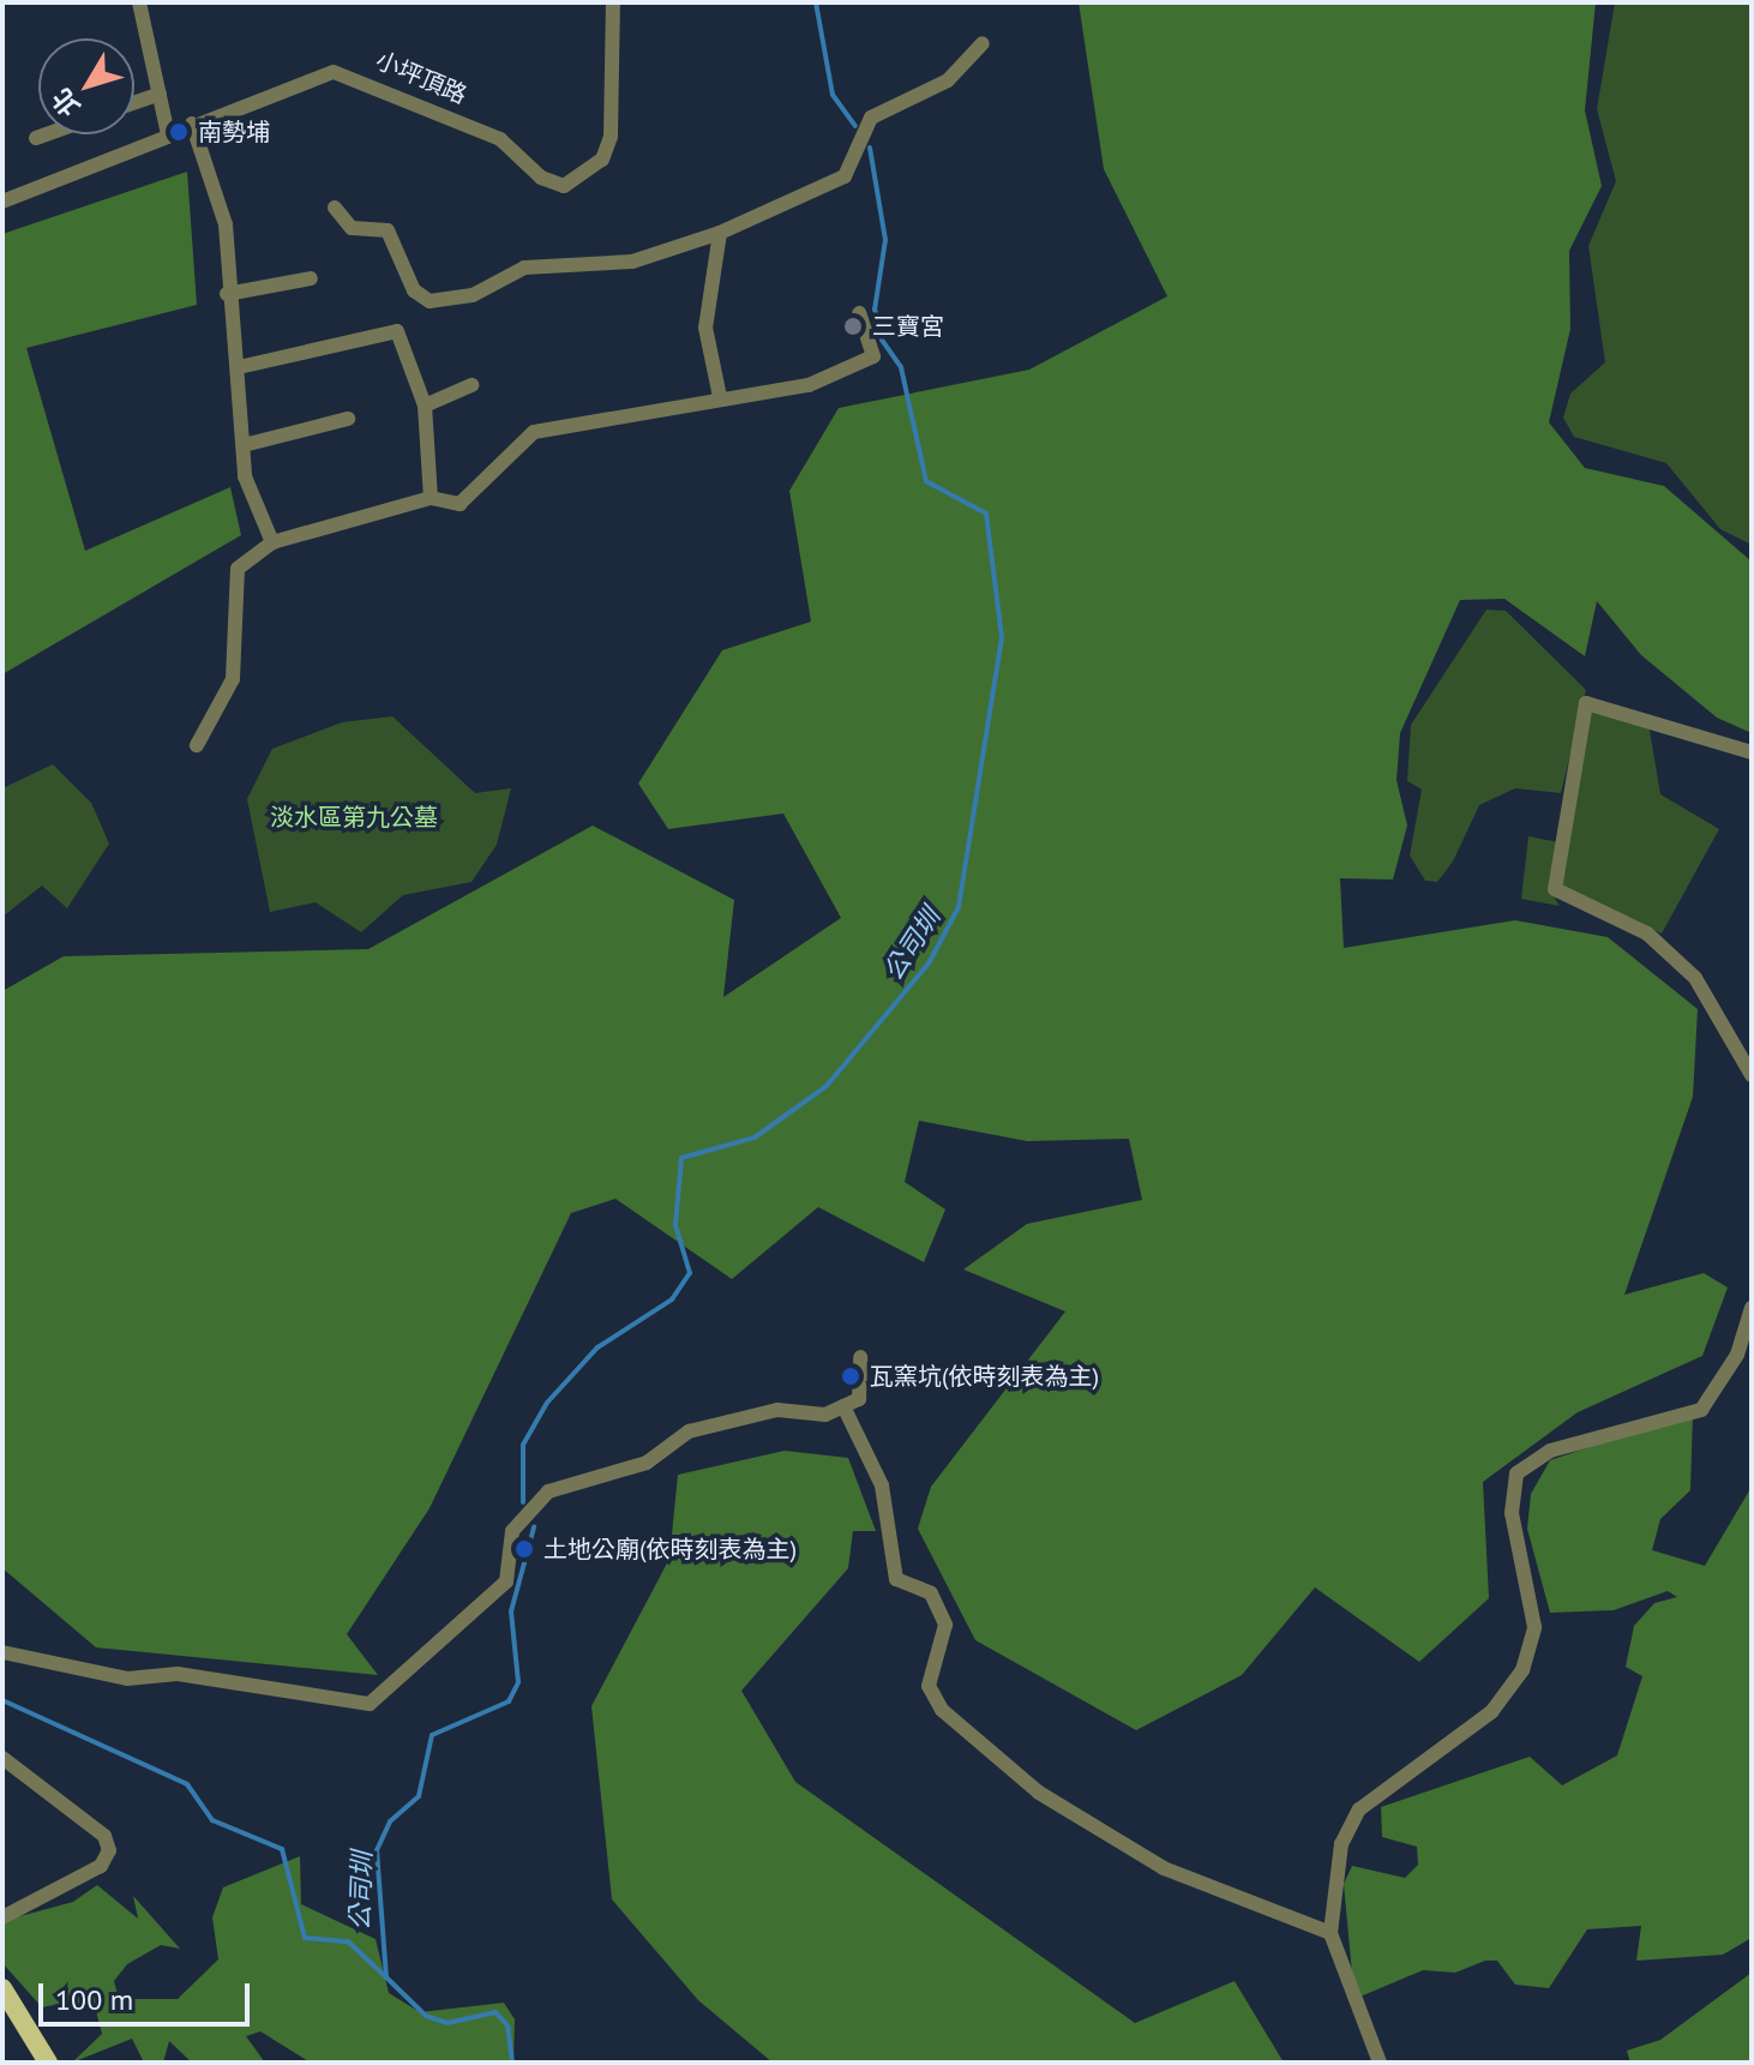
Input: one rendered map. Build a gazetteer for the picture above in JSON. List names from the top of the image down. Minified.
{"streets":{"street":["小坪頂路"]},"water":["公司圳"],"parks":["淡水區第九公墓"],"places":["南勢埔","三寶宮","瓦窯坑(依時刻表為主)","土地公廟(依時刻表為主)"],"scale_bar":"100 m","north":"bottom left"}
